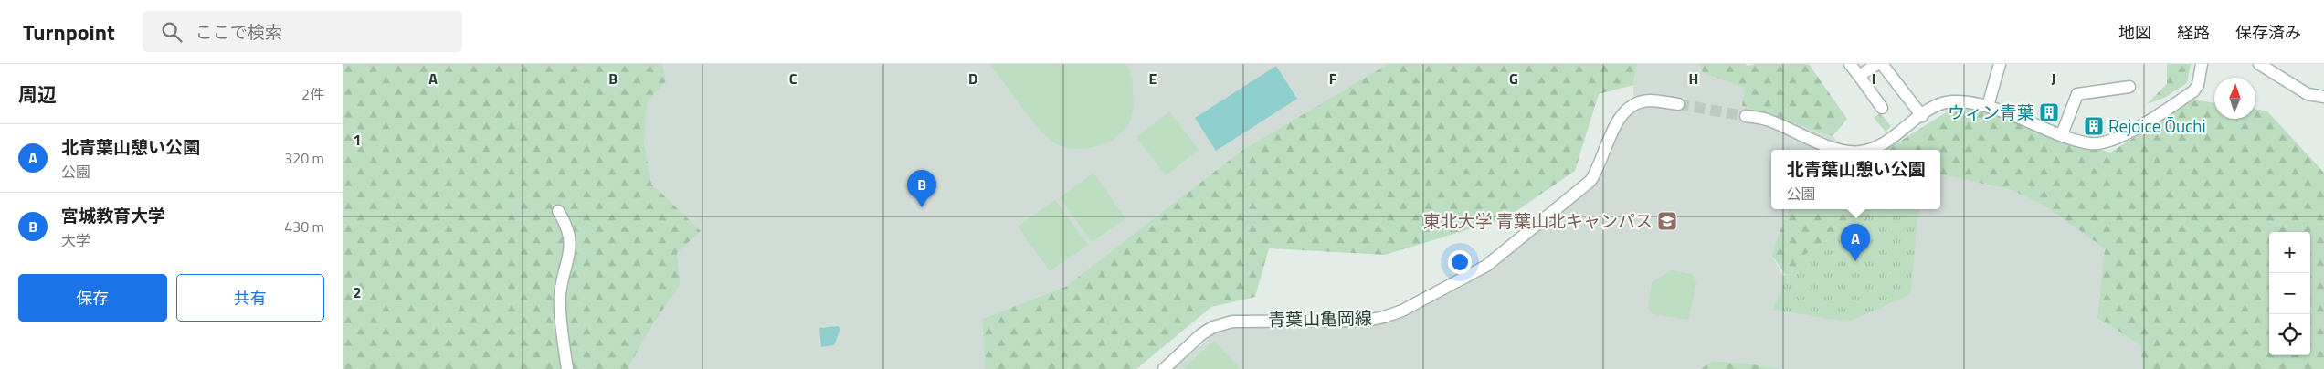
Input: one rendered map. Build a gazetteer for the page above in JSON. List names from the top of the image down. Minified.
{"streets":{"street":["青葉山亀岡線"]},"places":{"building":["ウィン青葉","Rejoice Ōuchi"],"school or university":["東北大学 青葉山北キャンパス"]},"north":"top","page":{"header":"Turnpoint","search":"ここで検索","nav":["地図","経路","保存済み"],"heading":["周辺","2件"],"list":[{"mark":"A","name":"北青葉山憩い公園","note":"公園","value":"320 m"},{"mark":"B","name":"宮城教育大学","note":"大学","value":"430 m"}],"popup":["北青葉山憩い公園","公園"],"pins":["B","A"],"map_buttons":["+","−"],"buttons":["保存","共有"]},"grid":{"columns":["A","B","C","D","E","F","G","H","I","J"],"rows":["1","2"]}}
